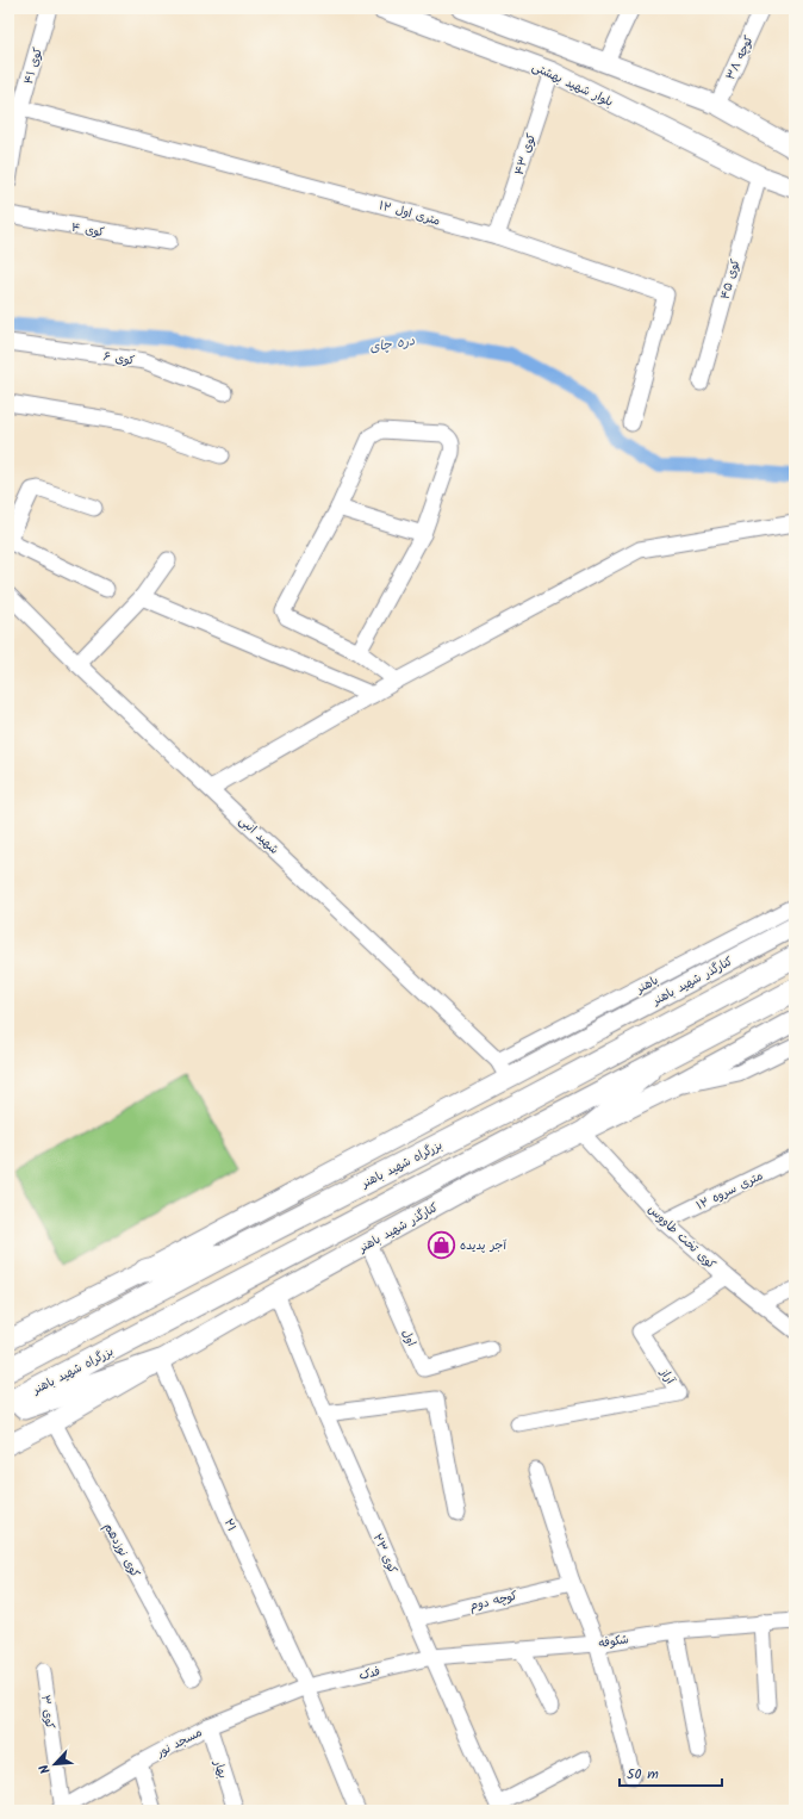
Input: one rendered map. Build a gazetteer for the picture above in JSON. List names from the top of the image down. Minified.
{"streets":{"highway":["بزرگراه شهید باهنر"],"main road":["بلوار شهید بهشتی","کنارگذر شهید باهنر"],"street":["کوچه ۳۸","کوی ۴۱","کوی ۴۳","۱۲ متری اول","کوی ۴","کوی ۴۵","کوی ۶","شهید انبی","باهنر","۱۲ متری سروه","کوی تخت طاووس","اول","آراز","۲۱","کوی نوزدهم","کوی ۲۳","کوچه دوم","شکوفه","فدک","کوی ۳","مسجد نور","بهار"]},"crossings":[["کوی ۴۱","۱۲ متری اول"],["بلوار شهید بهشتی","کوی ۴۳"],["بلوار شهید بهشتی","کوی ۴۵"],["کوی ۴۳","۱۲ متری اول"],["شهید انبی","کنارگذر شهید باهنر"],["شهید انبی","باهنر"],["کنارگذر شهید باهنر","کوی تخت طاووس"],["کنارگذر شهید باهنر","اول"],["کنارگذر شهید باهنر","۲۱"],["کنارگذر شهید باهنر","کوی نوزدهم"],["کنارگذر شهید باهنر","کوی ۲۳"],["۱۲ متری سروه","کوی تخت طاووس"],["کوی تخت طاووس","آراز"],["۲۱","فدک"],["۲۱","مسجد نور"],["کوی ۲۳","کوچه دوم"],["کوی ۲۳","شکوفه"],["کوی ۲۳","فدک"],["شکوفه","فدک"],["فدک","مسجد نور"],["کوی ۳","مسجد نور"],["مسجد نور","بهار"]],"water":["دره چای"],"places":{"shop":["آجر پدیده"]},"scale_bar":"50 m","north":"bottom left"}
